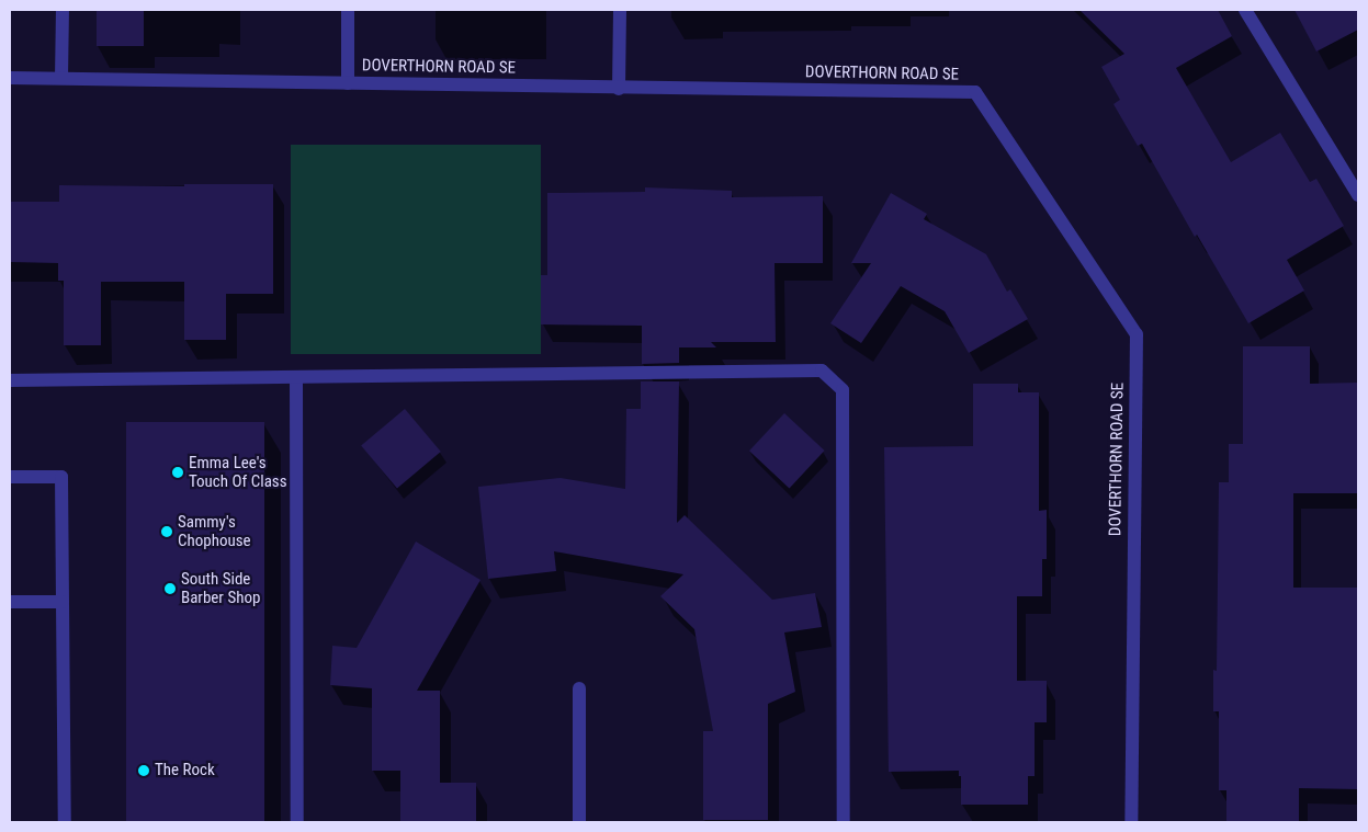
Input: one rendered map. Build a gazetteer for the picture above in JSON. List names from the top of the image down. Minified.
{"streets":{"street":["DOVERTHORN ROAD SE"]},"places":["Emma Lee's Touch Of Class","Sammy's Chophouse","South Side Barber Shop","The Rock"]}
